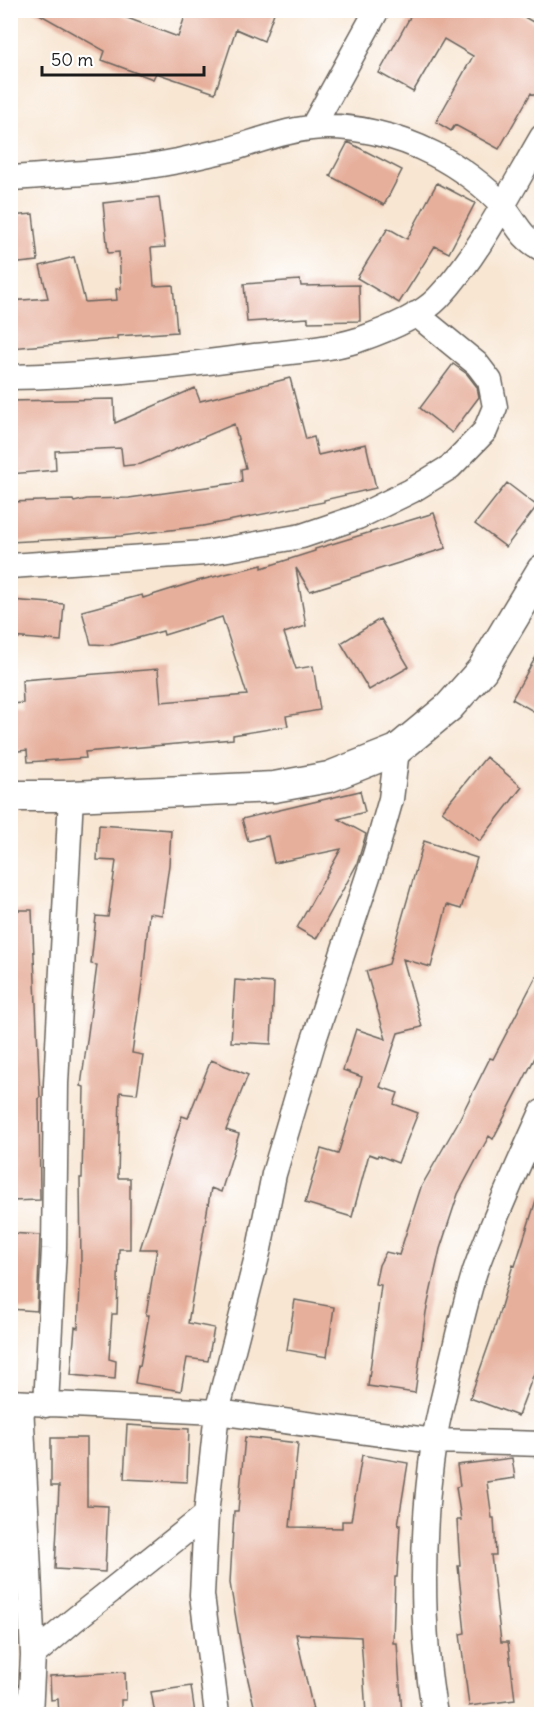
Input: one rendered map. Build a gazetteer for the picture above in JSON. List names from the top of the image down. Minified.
{"scale_bar":"50 m"}
